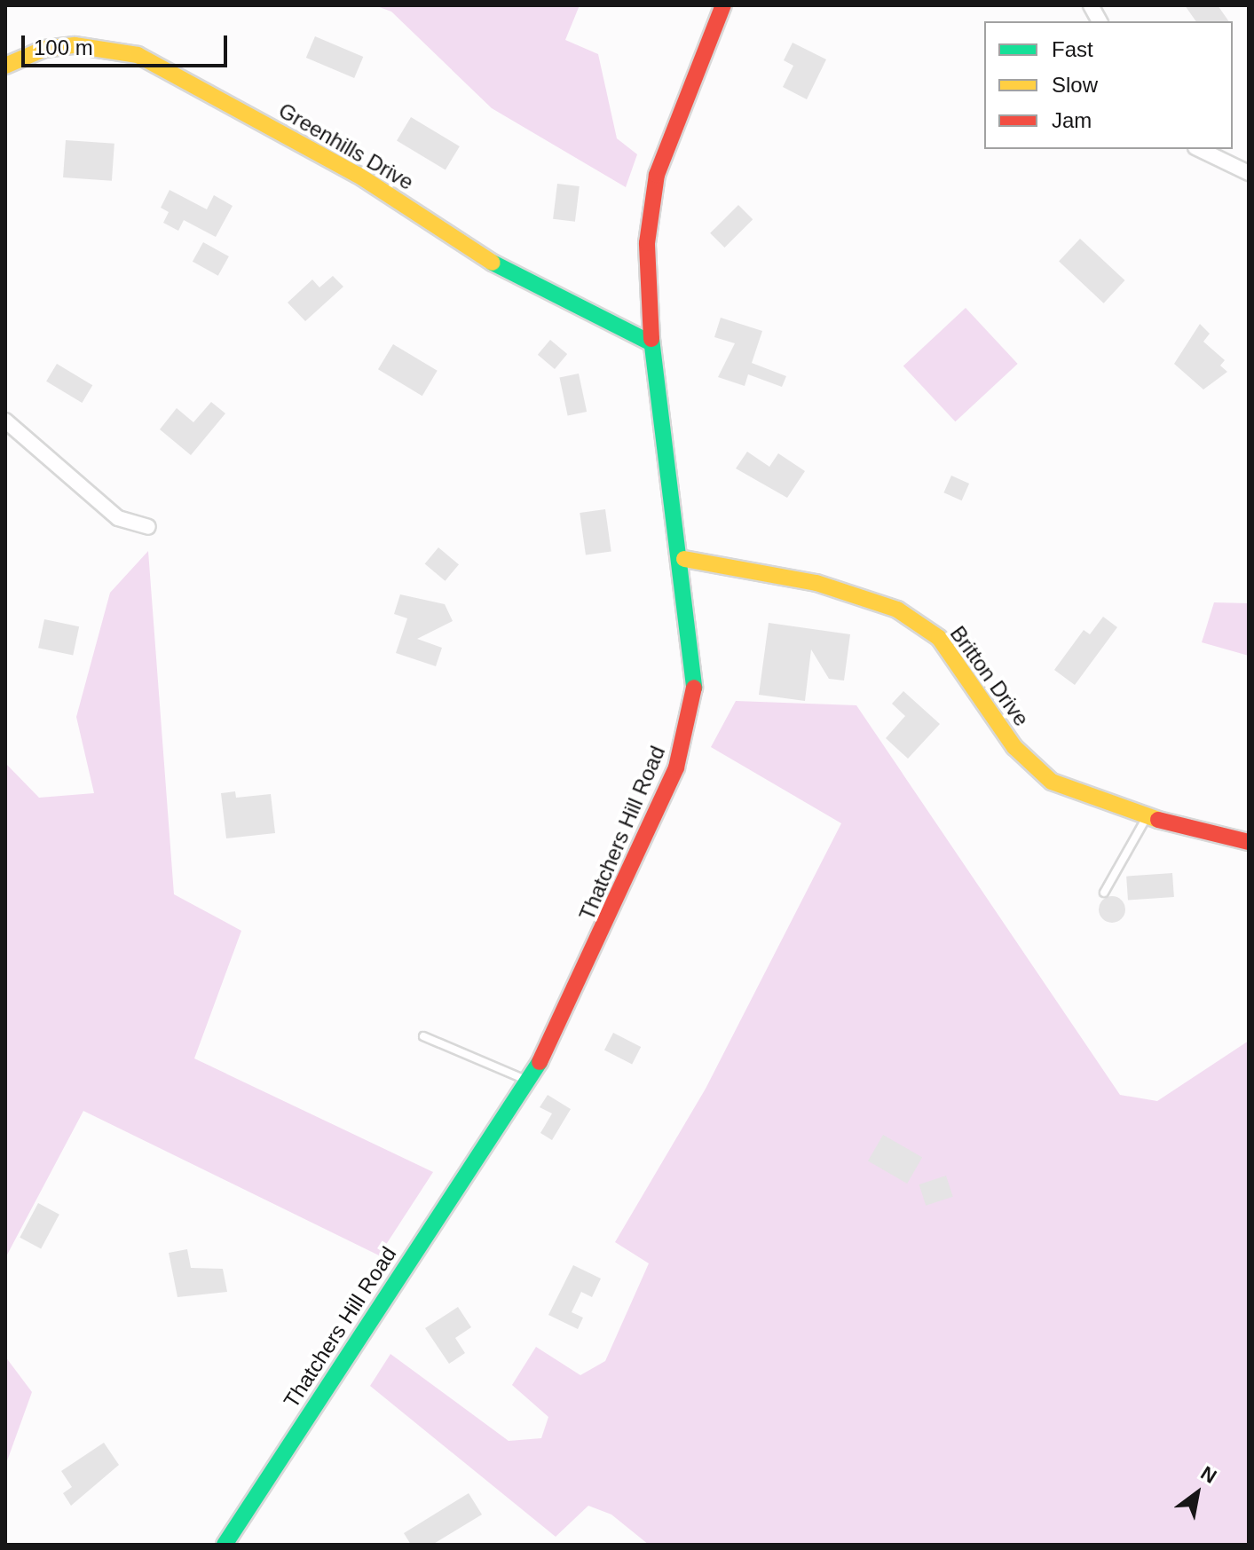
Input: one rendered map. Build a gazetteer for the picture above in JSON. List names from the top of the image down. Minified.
{"streets":{"street":["Greenhills Drive","Britton Drive","Thatchers Hill Road"]},"crossings":[["Greenhills Drive","Thatchers Hill Road"],["Britton Drive","Thatchers Hill Road"]],"legend":["Fast","Slow","Jam"],"scale_bar":"100 m","north":"top right"}
